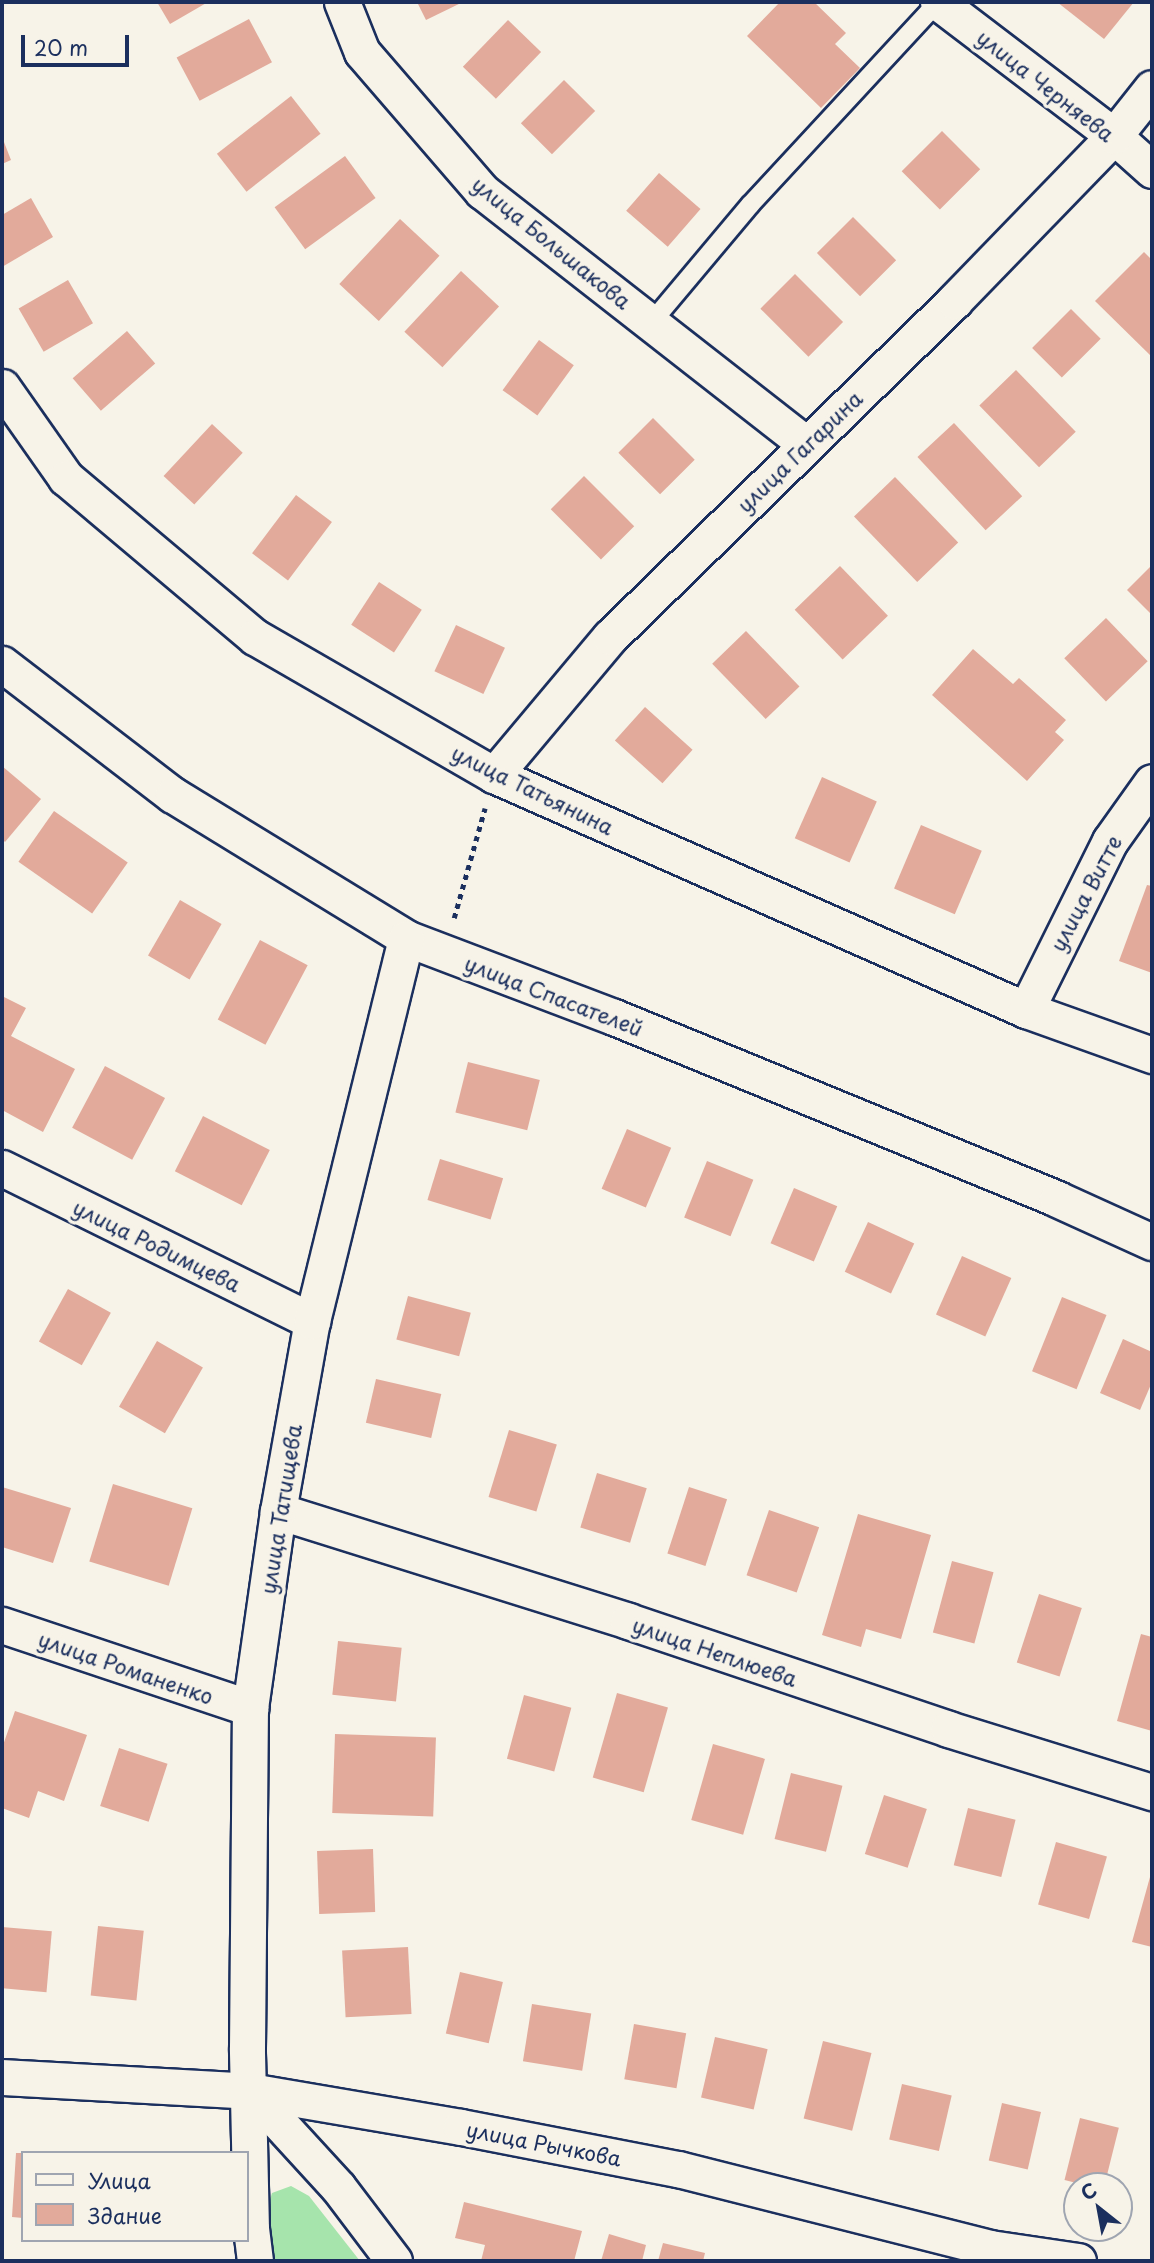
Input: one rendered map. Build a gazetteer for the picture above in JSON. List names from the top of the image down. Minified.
{"streets":{"street":["улица Черняева","улица Большакова","улица Гагарина","улица Татьянина","улица Витте","улица Спасателей","улица Родимцева","улица Татищева","улица Неплюева","улица Романенко","улица Рычкова"]},"crossings":[["улица Черняева","улица Гагарина"],["улица Большакова","улица Гагарина"],["улица Гагарина","улица Татьянина"],["улица Татьянина","улица Витте"],["улица Спасателей","улица Татищева"],["улица Родимцева","улица Татищева"],["улица Татищева","улица Неплюева"],["улица Татищева","улица Романенко"],["улица Татищева","улица Рычкова"]],"legend":["Улица","Здание"],"scale_bar":"20 m","north":"top left"}
